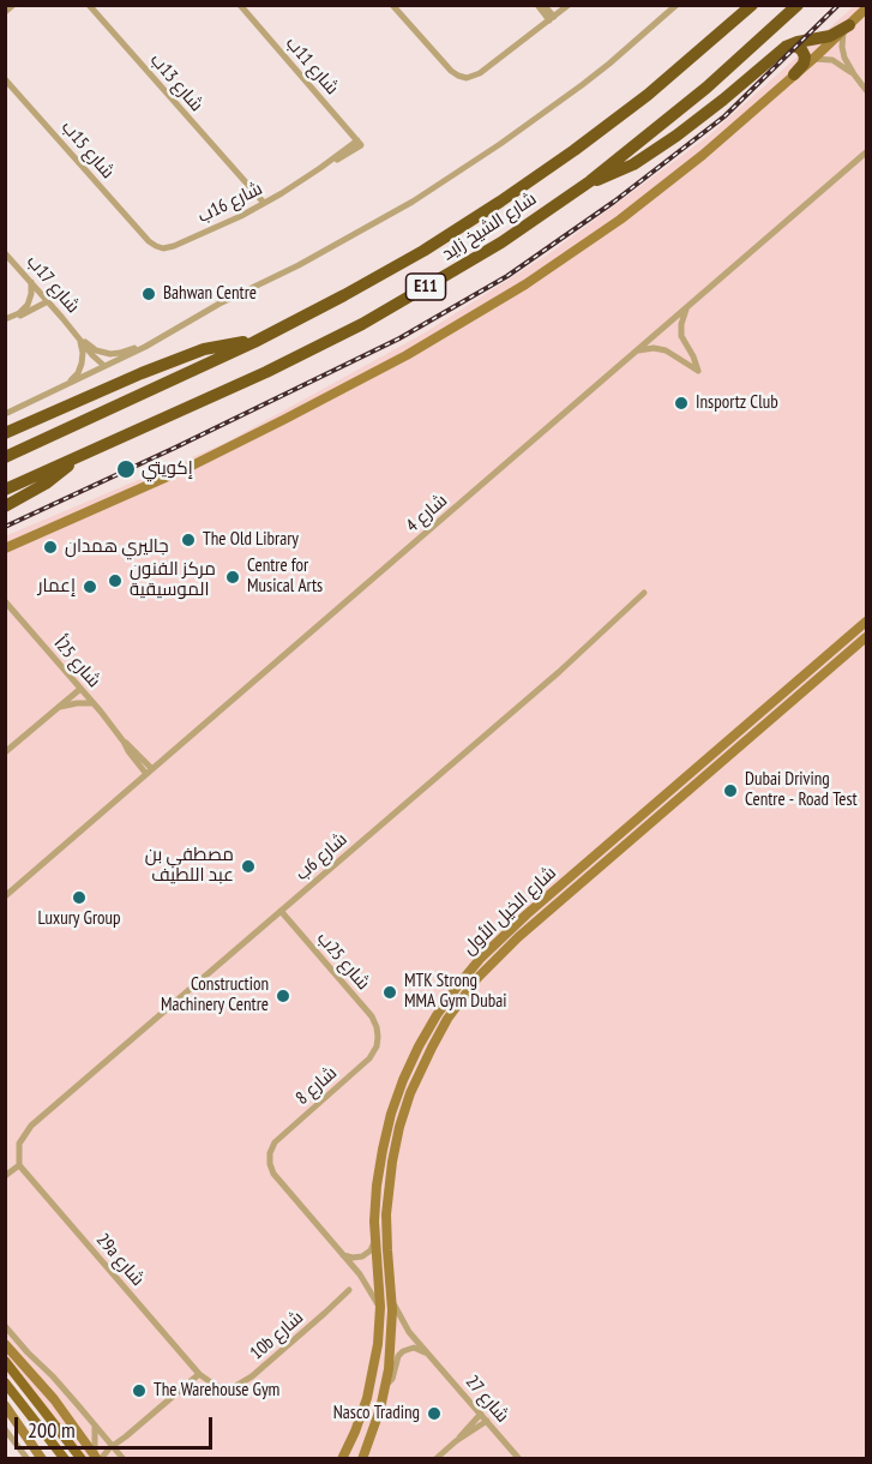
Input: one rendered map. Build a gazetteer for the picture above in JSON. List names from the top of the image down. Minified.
{"streets":{"highway":["شارع الشيخ زايد","E11"],"main road":["شارع الخيل الأول"],"street":["شارع 11ب","شارع 13ب","شارع 15ب","شارع 16ب","شارع 17ب","شارع 4","شارع 25أ","شارع 6ب","شارع 25ب","شارع 8","29a شارع","10b شارع","شارع 27"]},"crossings":[["شارع 11ب","شارع 16ب"],["شارع 13ب","شارع 16ب"],["شارع 15ب","شارع 16ب"],["شارع 4","شارع 25أ"],["شارع 6ب","شارع 25ب"],["شارع 6ب","29a شارع"],["شارع الخيل الأول","شارع 27"],["شارع 25ب","شارع 8"],["29a شارع","10b شارع"]],"places":["Bahwan Centre","Insportz Club","إكويتي","The Old Library","جاليري همدان","Centre for Musical Arts","مركز الفنون الموسيقية","إعمار","Dubai Driving Centre - Road Test","مصطفي بن عبد اللطيف","Luxury Group","MTK Strong MMA Gym Dubai","Construction Machinery Centre","The Warehouse Gym","Nasco Trading"],"scale_bar":"200 m"}
